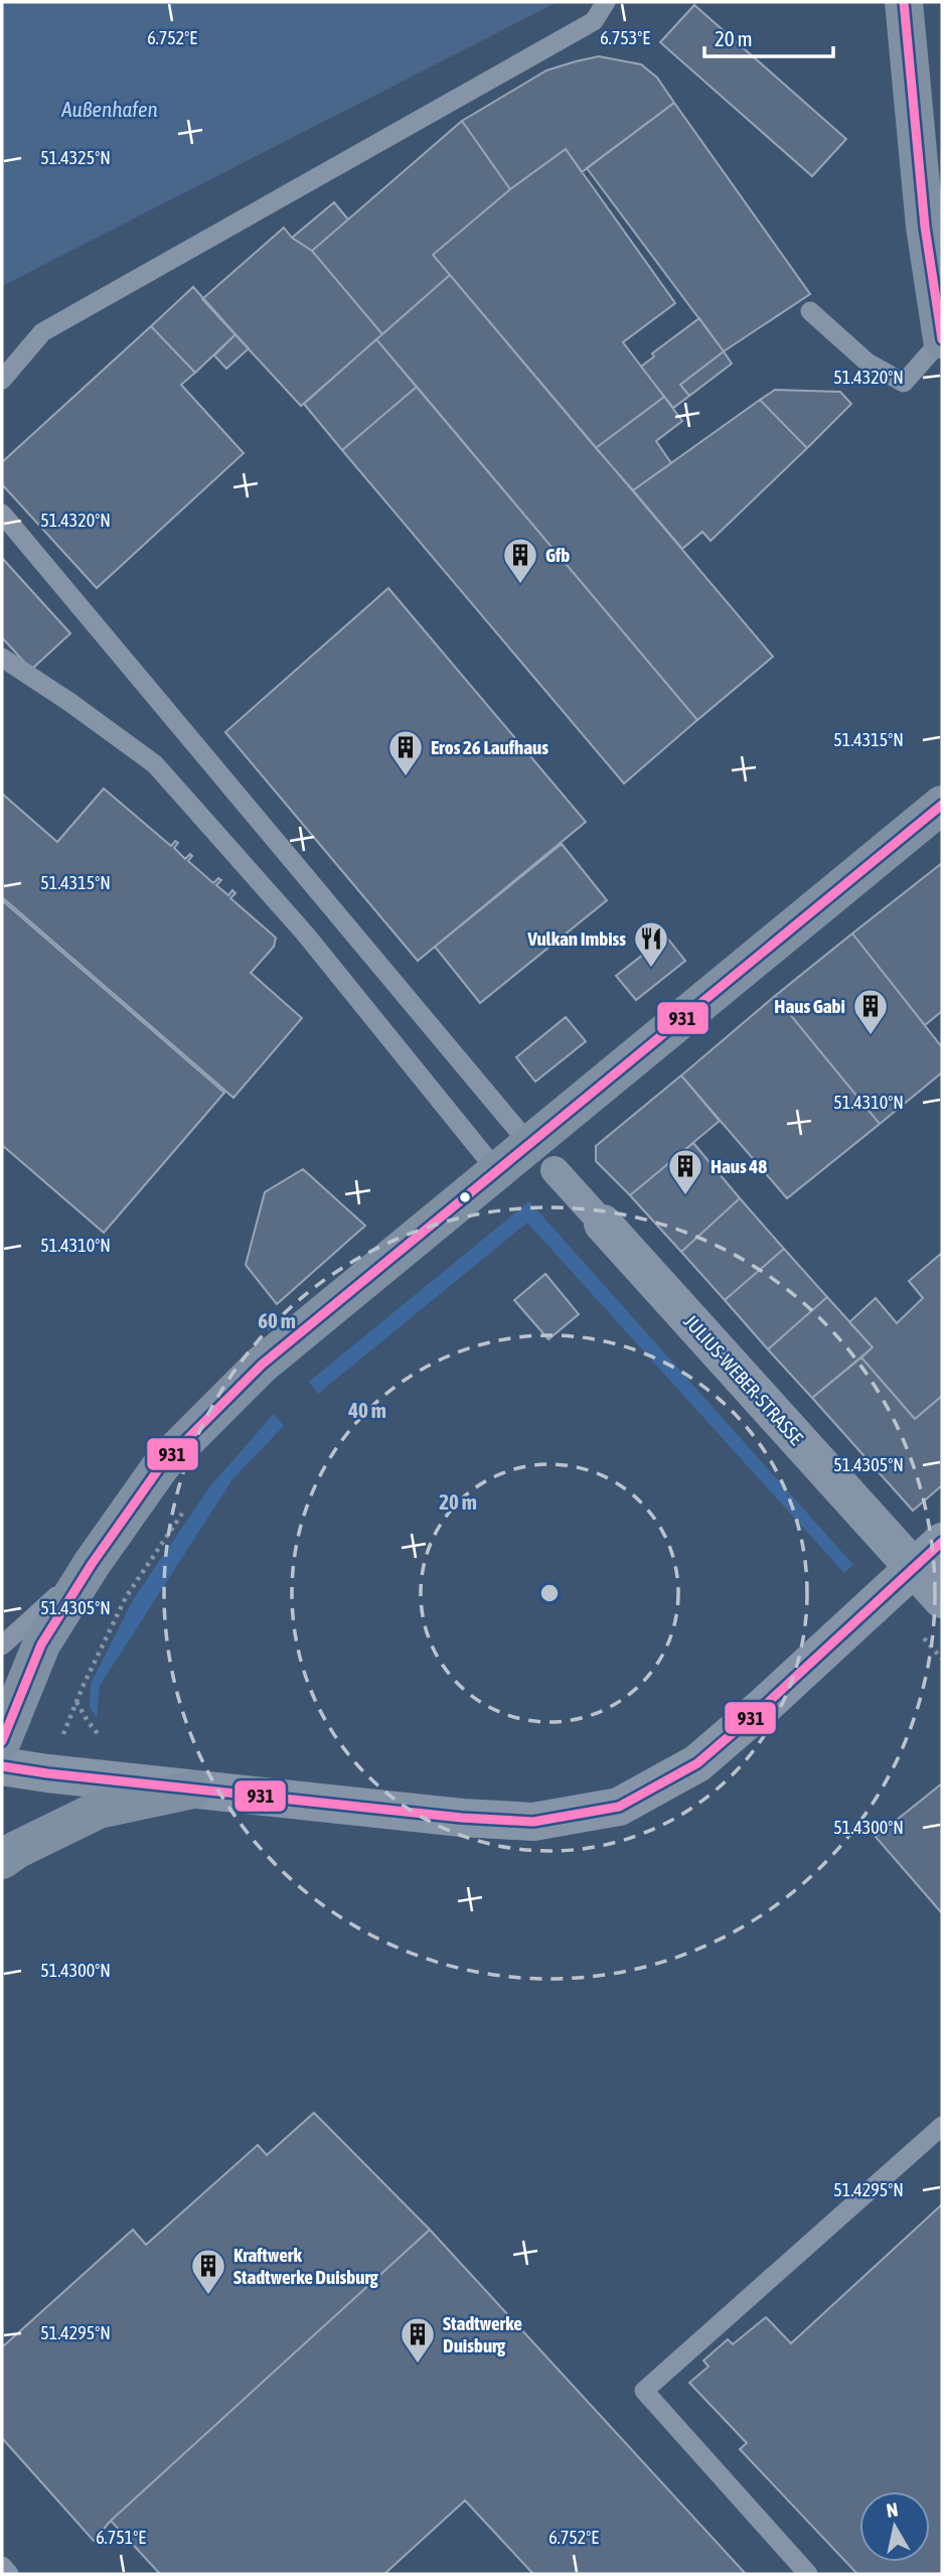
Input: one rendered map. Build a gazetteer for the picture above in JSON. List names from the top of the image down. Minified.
{"streets":{"street":["JULIUS-WEBER-STRASSE"]},"water":["Außenhafen"],"places":{"building":["Gfb","Eros 26 Laufhaus","Haus Gabi","Haus 48","Kraftwerk Stadtwerke Duisburg","Stadtwerke Duisburg"],"restaurant":["Vulkan Imbiss"]},"lines":["transit line 931"],"scale_bar":"20 m","north":"top","coordinates":["6.753°E","6.752°E","51.4325°N","51.4320°N","51.4315°N","51.4310°N","51.4305°N","51.4300°N","51.4295°N","6.751°E"],"rings":["60 m","40 m","20 m"]}
